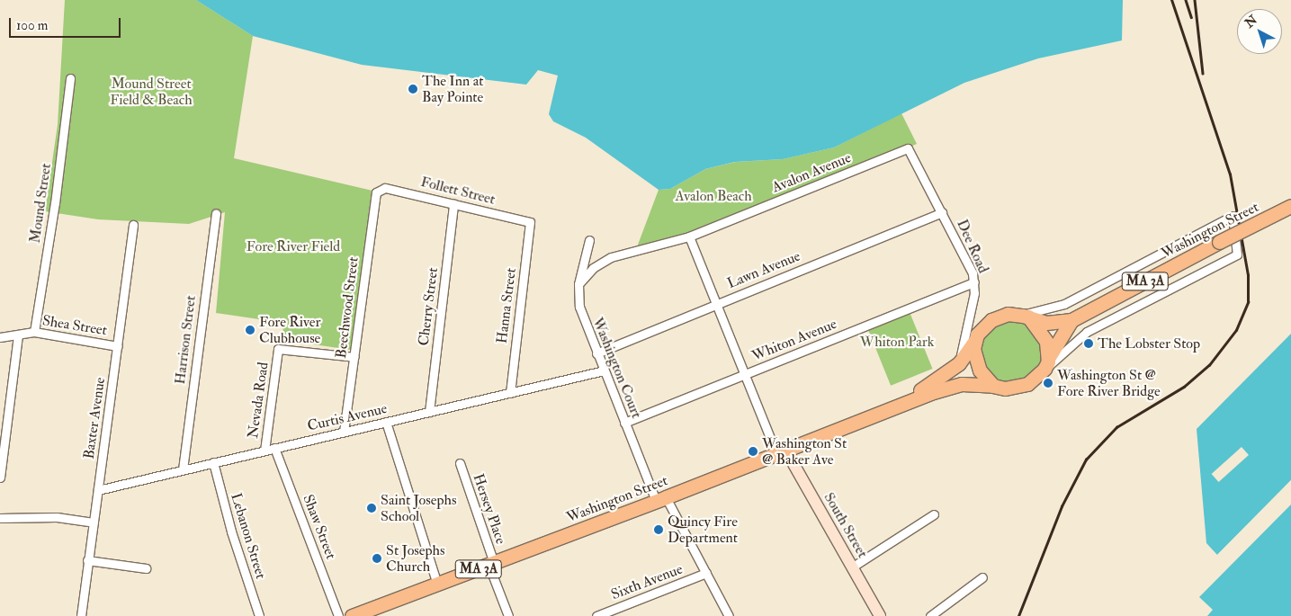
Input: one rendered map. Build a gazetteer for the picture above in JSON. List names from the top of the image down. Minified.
{"streets":{"main road":["Washington Street","MA 3A","South Street"],"street":["Avalon Avenue","Follett Street","Mound Street","Dee Road","Lawn Avenue","Hanna Street","Cherry Street","Beechwood Street","Shea Street","Harrison Street","Whiton Avenue","Washington Court","Nevada Road","Curtis Avenue","Baxter Avenue","Hersey Place","Shaw Street","Lebanon Street","Sixth Avenue"]},"crossings":[["Avalon Avenue","Dee Road"],["Avalon Avenue","Washington Court"],["Follett Street","Hanna Street"],["Follett Street","Cherry Street"],["Follett Street","Beechwood Street"],["Mound Street","Shea Street"],["Washington Street","Dee Road"],["Washington Street","MA 3A"],["Washington Street","Washington Court"],["Washington Street","Hersey Place"],["Washington Street","South Street"],["Dee Road","Lawn Avenue"],["Dee Road","Whiton Avenue"],["Lawn Avenue","Washington Court"],["Hanna Street","Curtis Avenue"],["Cherry Street","Curtis Avenue"],["Beechwood Street","Nevada Road"],["Beechwood Street","Curtis Avenue"],["Shea Street","Baxter Avenue"],["Harrison Street","Curtis Avenue"],["Whiton Avenue","Washington Court"],["Washington Court","Curtis Avenue"],["Washington Court","Sixth Avenue"],["Nevada Road","Curtis Avenue"],["Curtis Avenue","Baxter Avenue"],["Curtis Avenue","Shaw Street"],["Curtis Avenue","Lebanon Street"]],"parks":["Mound Street Field & Beach","Avalon Beach","Fore River Field","Whiton Park"],"places":["The Inn at Bay Pointe","Fore River Clubhouse","The Lobster Stop","Washington St @ Fore River Bridge","Washington St @ Baker Ave","Saint Josephs School","Quincy Fire Department","St Josephs Church"],"scale_bar":"100 m","north":"top left"}
